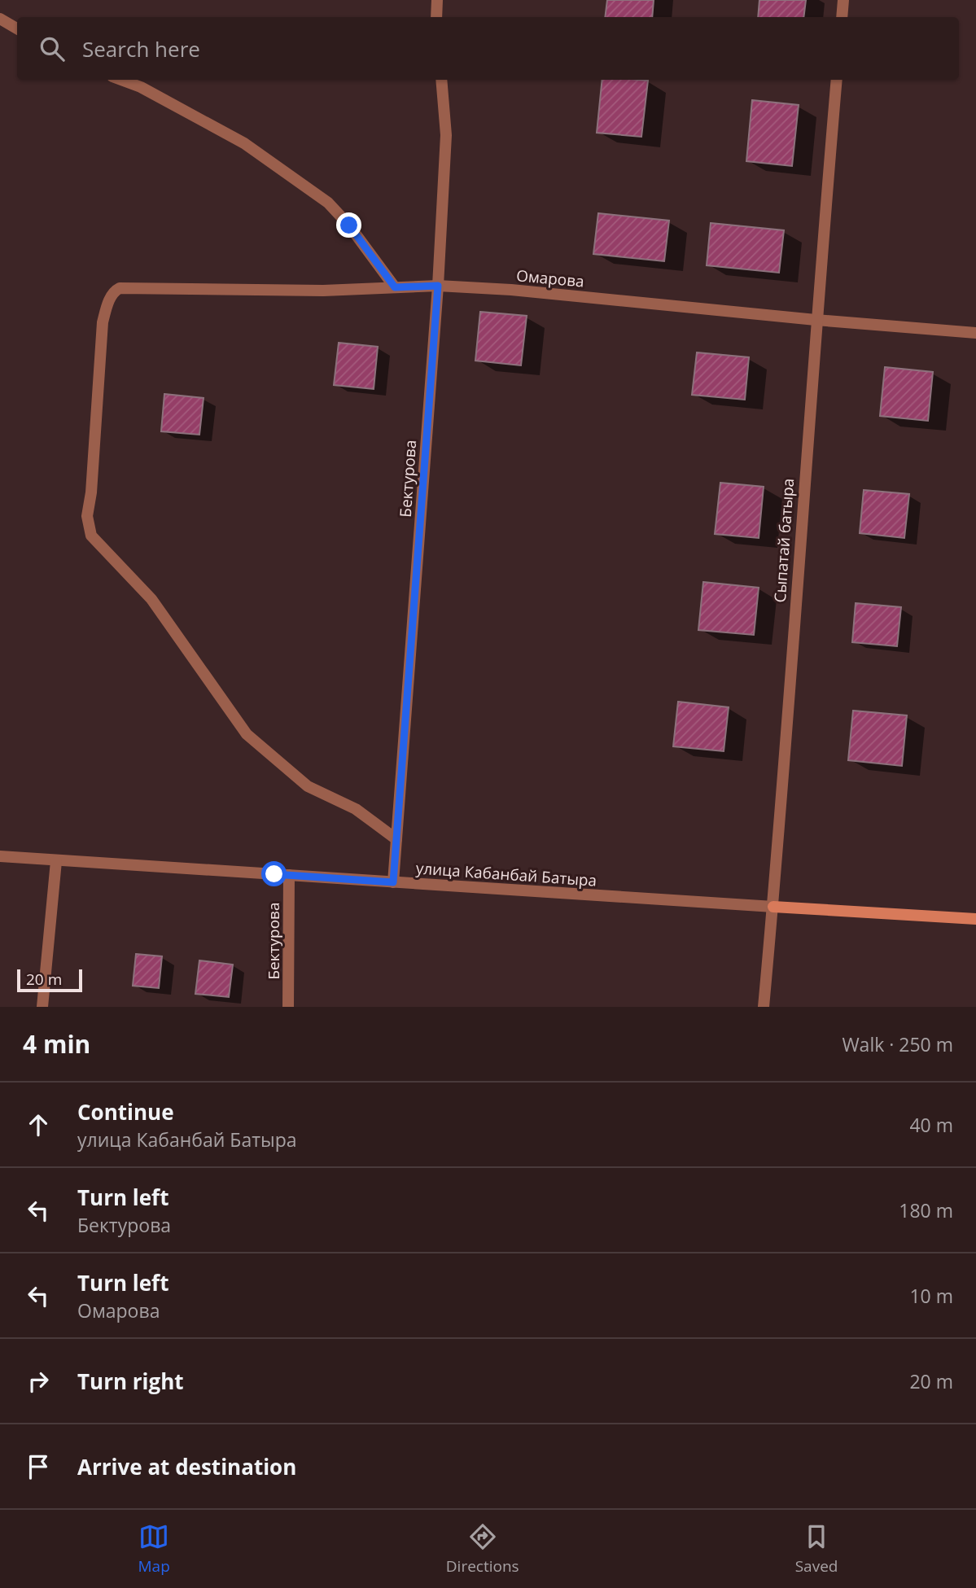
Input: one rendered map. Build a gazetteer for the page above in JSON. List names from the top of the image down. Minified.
{"streets":{"street":["Омарова","Бектурова","Сыпатай батыра","улица Кабанбай Батыра"]},"crossings":[["Омарова","Бектурова"],["Омарова","Сыпатай батыра"],["Бектурова","улица Кабанбай Батыра"],["Сыпатай батыра","улица Кабанбай Батыра"]],"scale_bar":"20 m","page":{"search":"Search here","scale":"20 m","heading":["4 min","Walk · 250 m"],"list":[["Continue","улица Кабанбай Батыра","40 m"],["Turn left","Бектурова","180 m"],["Turn left","Омарова","10 m"],["Turn right","20 m"],"Arrive at destination"],"nav":["Map","Directions","Saved"]}}
